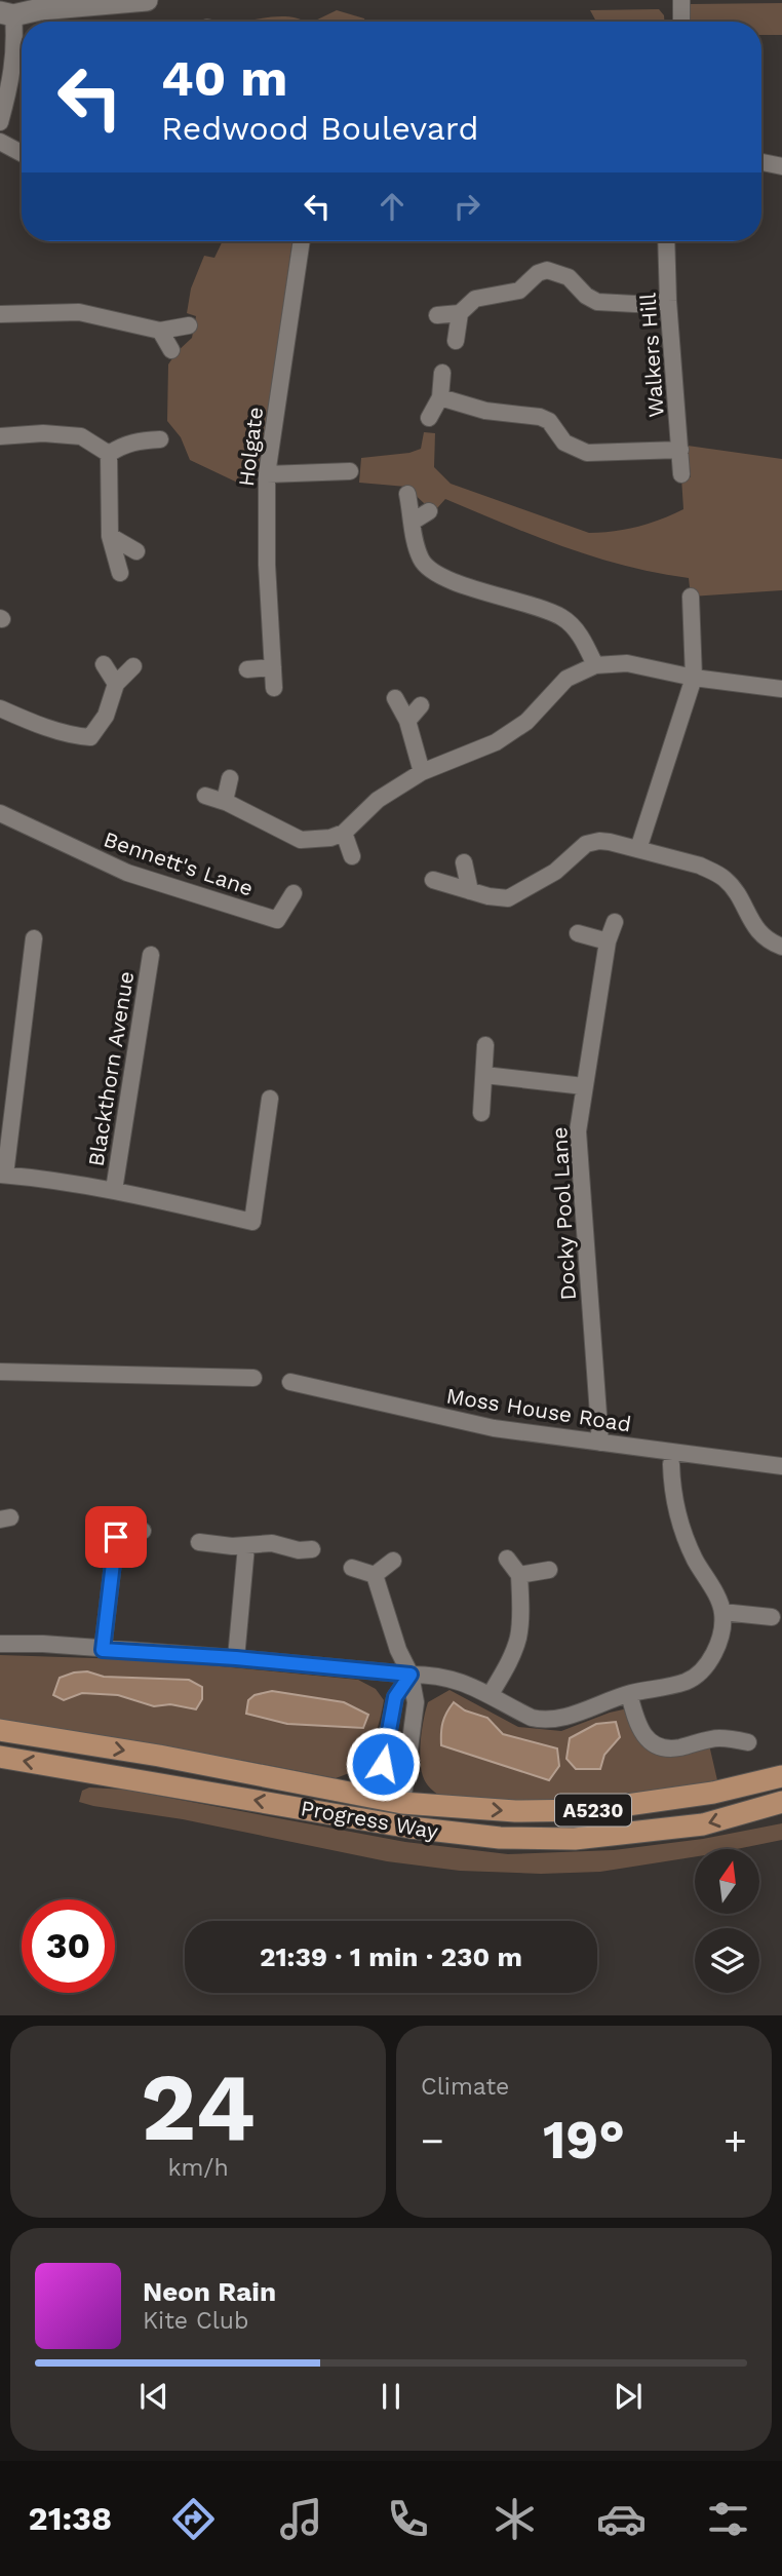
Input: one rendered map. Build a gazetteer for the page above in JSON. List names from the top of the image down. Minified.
{"streets":{"main road":["A5230","Progress Way"],"street":["Walkers Hill","Holgate","Bennett's Lane","Blackthorn Avenue","Docky Pool Lane","Moss House Road"]},"crossings":[["Docky Pool Lane","Moss House Road"]],"north":"top","page":{"turn":["40 m","Redwood Boulevard"],"limit":"30","trip":"21:39 · 1 min · 230 m","tile":[["24","km/h"],"Climate"],"heat":["−","19°","+"],"song":["Neon Rain","Kite Club"],"tabs":"21:38"}}
